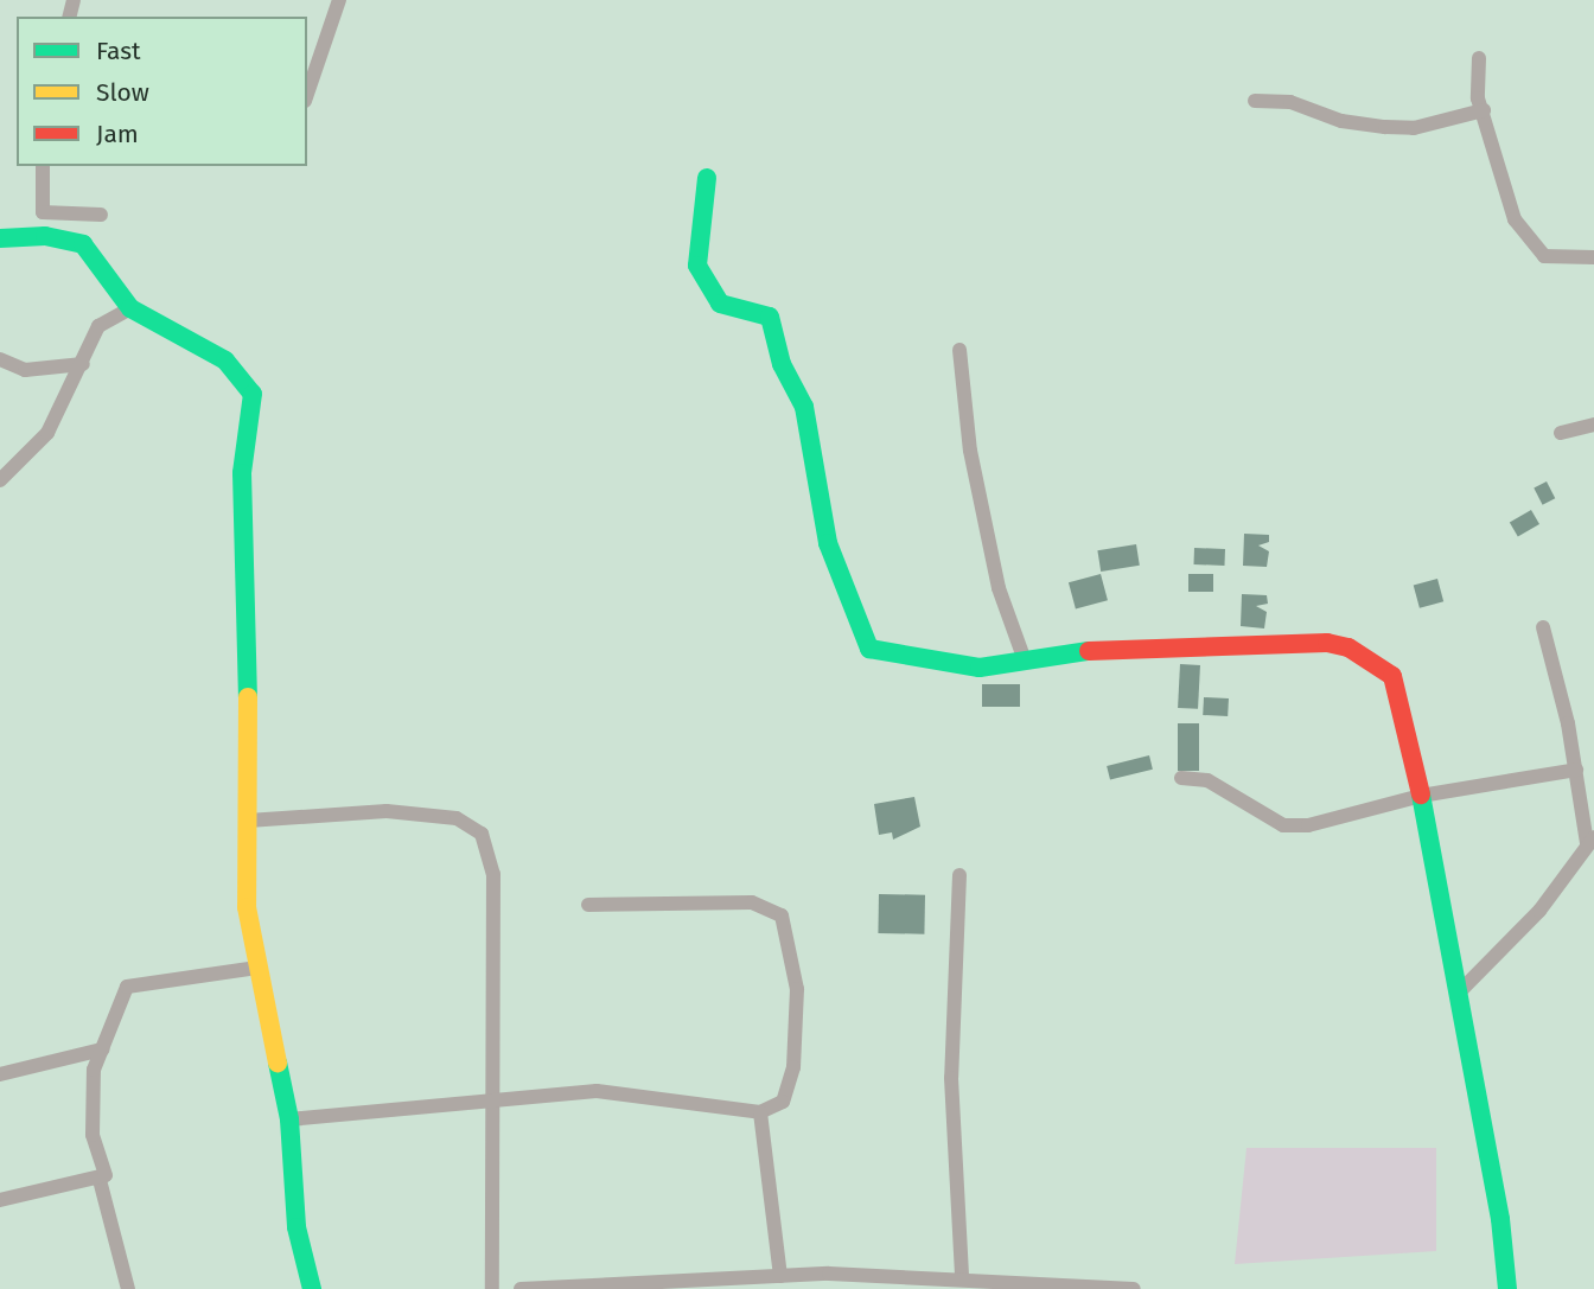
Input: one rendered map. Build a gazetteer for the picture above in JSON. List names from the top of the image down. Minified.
{"legend":["Fast","Slow","Jam"]}
